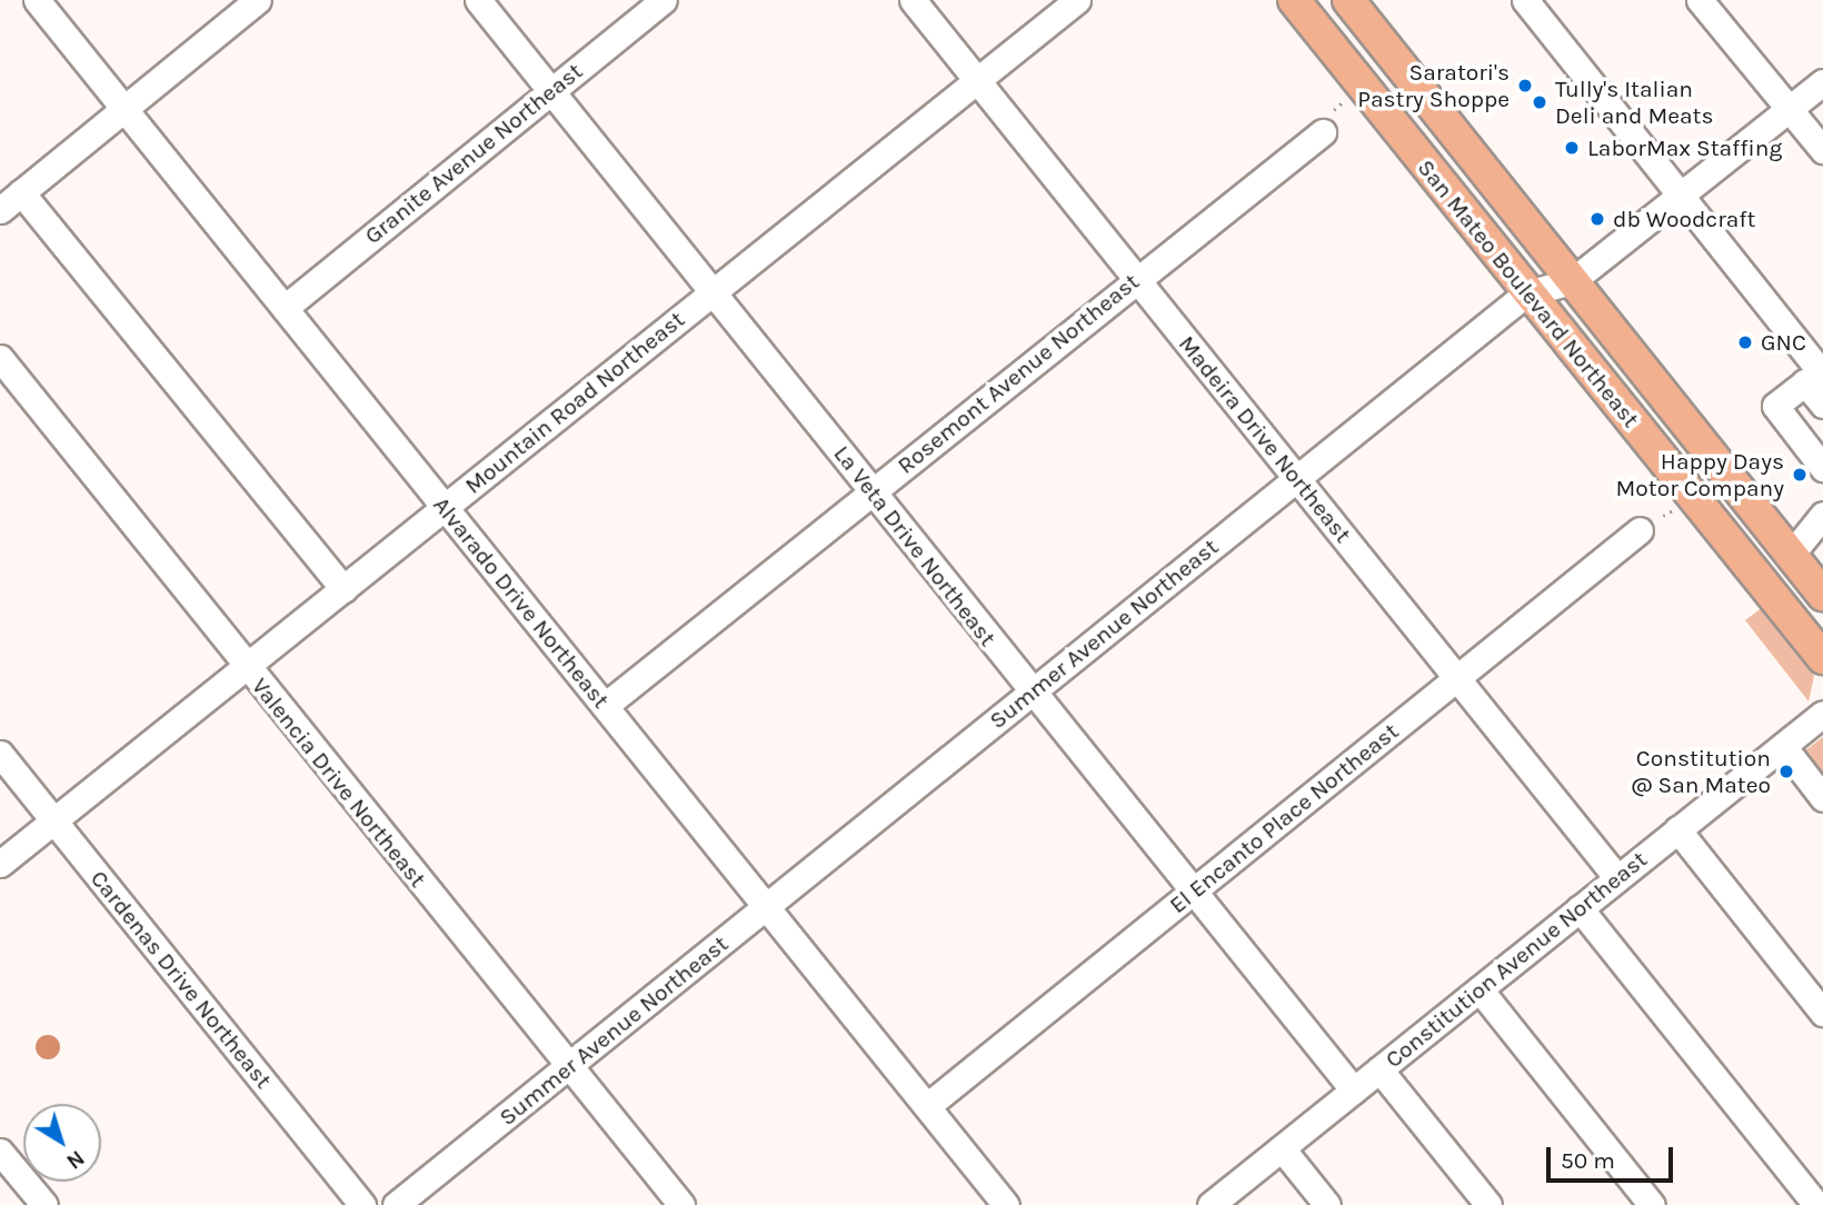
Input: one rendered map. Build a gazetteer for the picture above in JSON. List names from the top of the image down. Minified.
{"streets":{"main road":["San Mateo Boulevard Northeast"],"street":["Granite Avenue Northeast","Rosemont Avenue Northeast","Mountain Road Northeast","Madeira Drive Northeast","La Veta Drive Northeast","Alvarado Drive Northeast","Summer Avenue Northeast","Valencia Drive Northeast","El Encanto Place Northeast","Constitution Avenue Northeast","Cardenas Drive Northeast"]},"crossings":[["Granite Avenue Northeast","La Veta Drive Northeast"],["Granite Avenue Northeast","Alvarado Drive Northeast"],["San Mateo Boulevard Northeast","Summer Avenue Northeast"],["Rosemont Avenue Northeast","Madeira Drive Northeast"],["Rosemont Avenue Northeast","La Veta Drive Northeast"],["Rosemont Avenue Northeast","Alvarado Drive Northeast"],["Mountain Road Northeast","Madeira Drive Northeast"],["Mountain Road Northeast","La Veta Drive Northeast"],["Mountain Road Northeast","Alvarado Drive Northeast"],["Mountain Road Northeast","Valencia Drive Northeast"],["Mountain Road Northeast","Cardenas Drive Northeast"],["Madeira Drive Northeast","Summer Avenue Northeast"],["Madeira Drive Northeast","El Encanto Place Northeast"],["Madeira Drive Northeast","Constitution Avenue Northeast"],["La Veta Drive Northeast","Summer Avenue Northeast"],["La Veta Drive Northeast","El Encanto Place Northeast"],["La Veta Drive Northeast","Constitution Avenue Northeast"],["Alvarado Drive Northeast","Summer Avenue Northeast"],["Alvarado Drive Northeast","El Encanto Place Northeast"],["Summer Avenue Northeast","Valencia Drive Northeast"]],"places":["Saratori's Pastry Shoppe","Tully's Italian Deli and Meats","LaborMax Staffing","db Woodcraft","GNC","Happy Days Motor Company","Constitution @ San Mateo"],"scale_bar":"50 m","north":"bottom right"}
